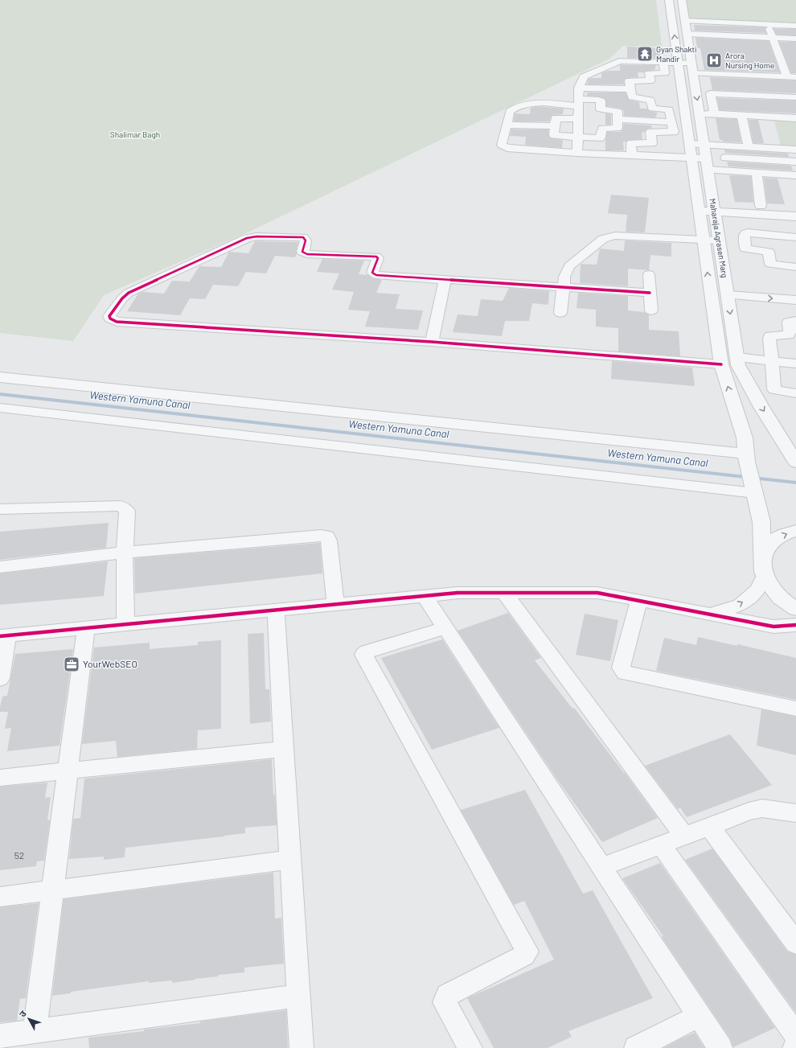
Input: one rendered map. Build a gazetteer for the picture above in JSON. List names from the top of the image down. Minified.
{"streets":{"street":["Maharaja Agrasen Marg"]},"water":["Western Yamuna Canal"],"parks":["Shalimar Bagh"],"places":{"temple":["Gyan Shakti Mandir"],"hospital":["Arora Nursing Home"],"office":["YourWebSEO"]},"house_numbers":["52"],"north":"top left"}
